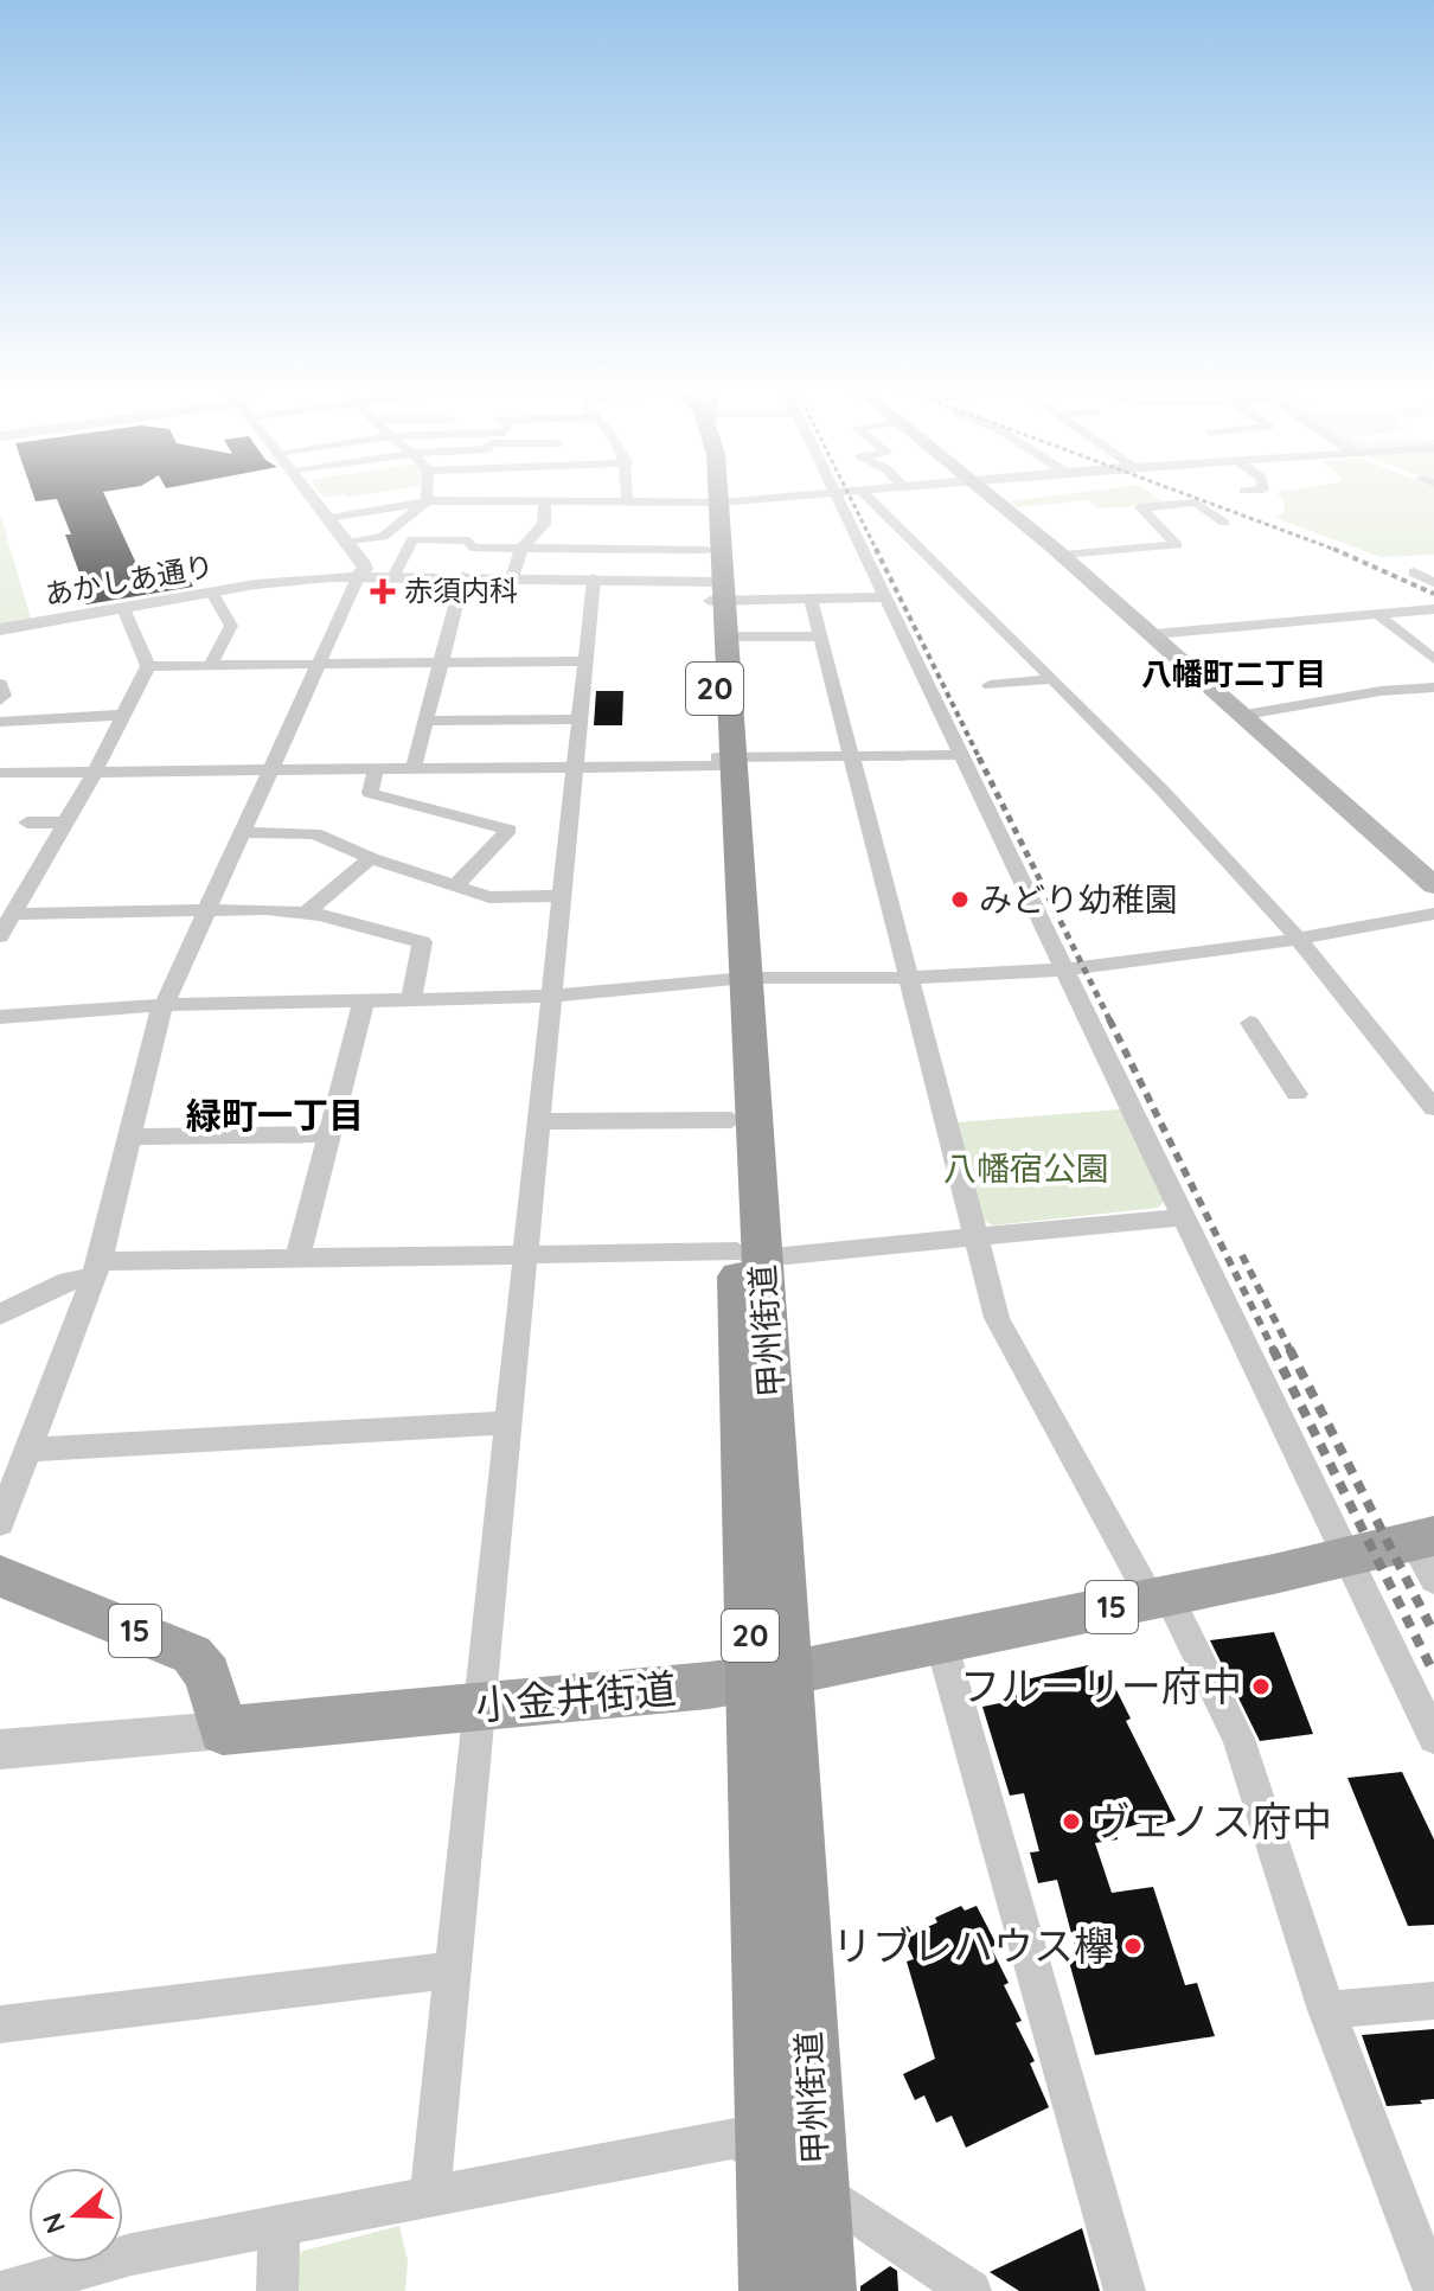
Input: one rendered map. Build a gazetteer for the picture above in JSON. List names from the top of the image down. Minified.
{"streets":{"highway":["20","甲州街道"],"main road":["15","小金井街道"],"street":["あかしあ通り"]},"crossings":[["あかしあ通り","甲州街道"],["甲州街道","小金井街道"],["15","小金井街道"]],"districts":["八幡町二丁目","緑町一丁目"],"parks":["八幡宿公園"],"places":{"health":["赤須内科"],"other":["みどり幼稚園","フルーリー府中","ヴェノス府中","リブレハウス欅"]},"north":"left"}
